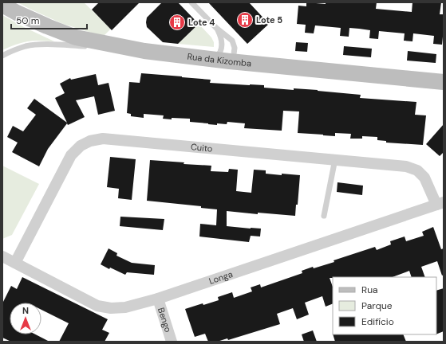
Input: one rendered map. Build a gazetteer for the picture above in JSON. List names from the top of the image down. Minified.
{"streets":{"main road":["Rua da Kizomba"],"street":["Cuito","Longa","Bengo"]},"crossings":[["Cuito","Longa"],["Longa","Bengo"]],"places":{"building":["Lote 5","Lote 4"]},"legend":["Rua","Parque","Edifício"],"scale_bar":"50 m","north":"top"}
